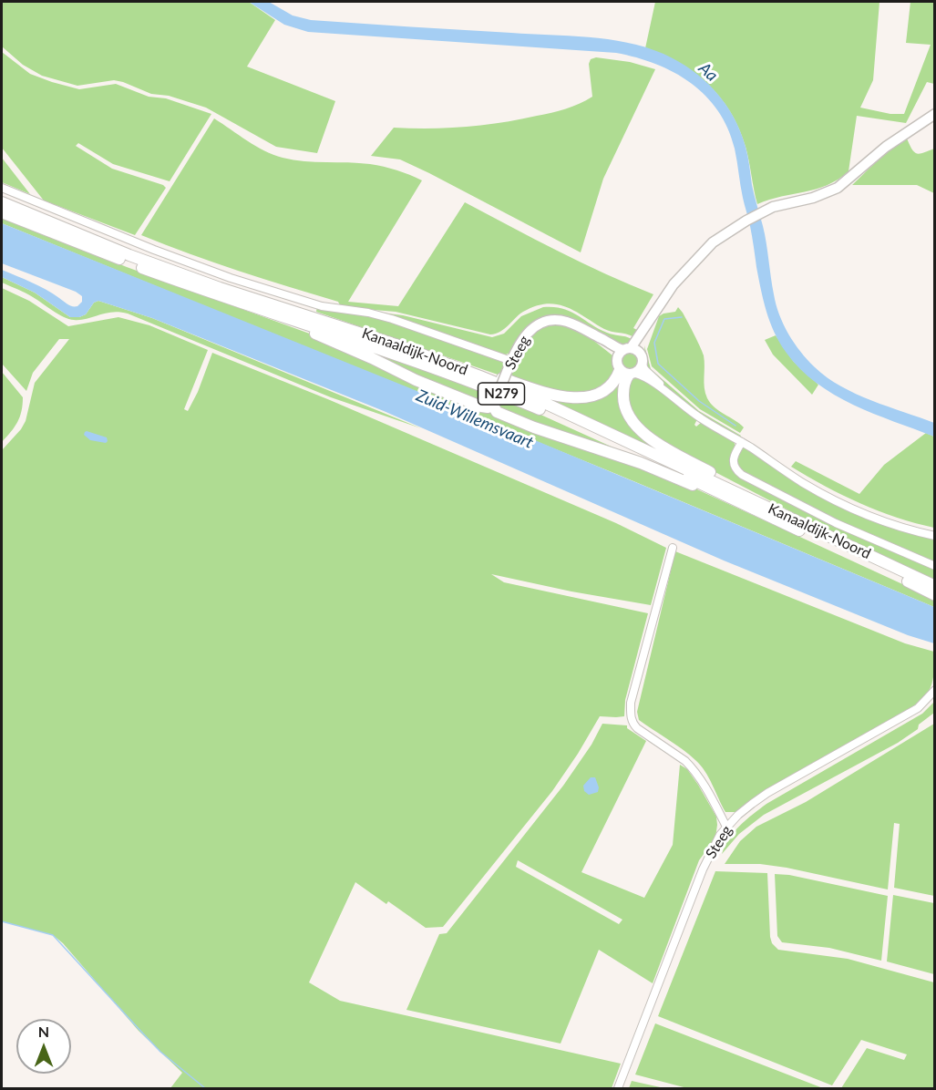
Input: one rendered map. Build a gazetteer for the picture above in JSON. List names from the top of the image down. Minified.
{"streets":{"highway":["Kanaaldijk-Noord","N279"],"main road":["Steeg"]},"crossings":[["Kanaaldijk-Noord","Steeg"],["Kanaaldijk-Noord","N279"],["Steeg","N279"]],"water":["Aa","Zuid-Willemsvaart"],"north":"top"}
